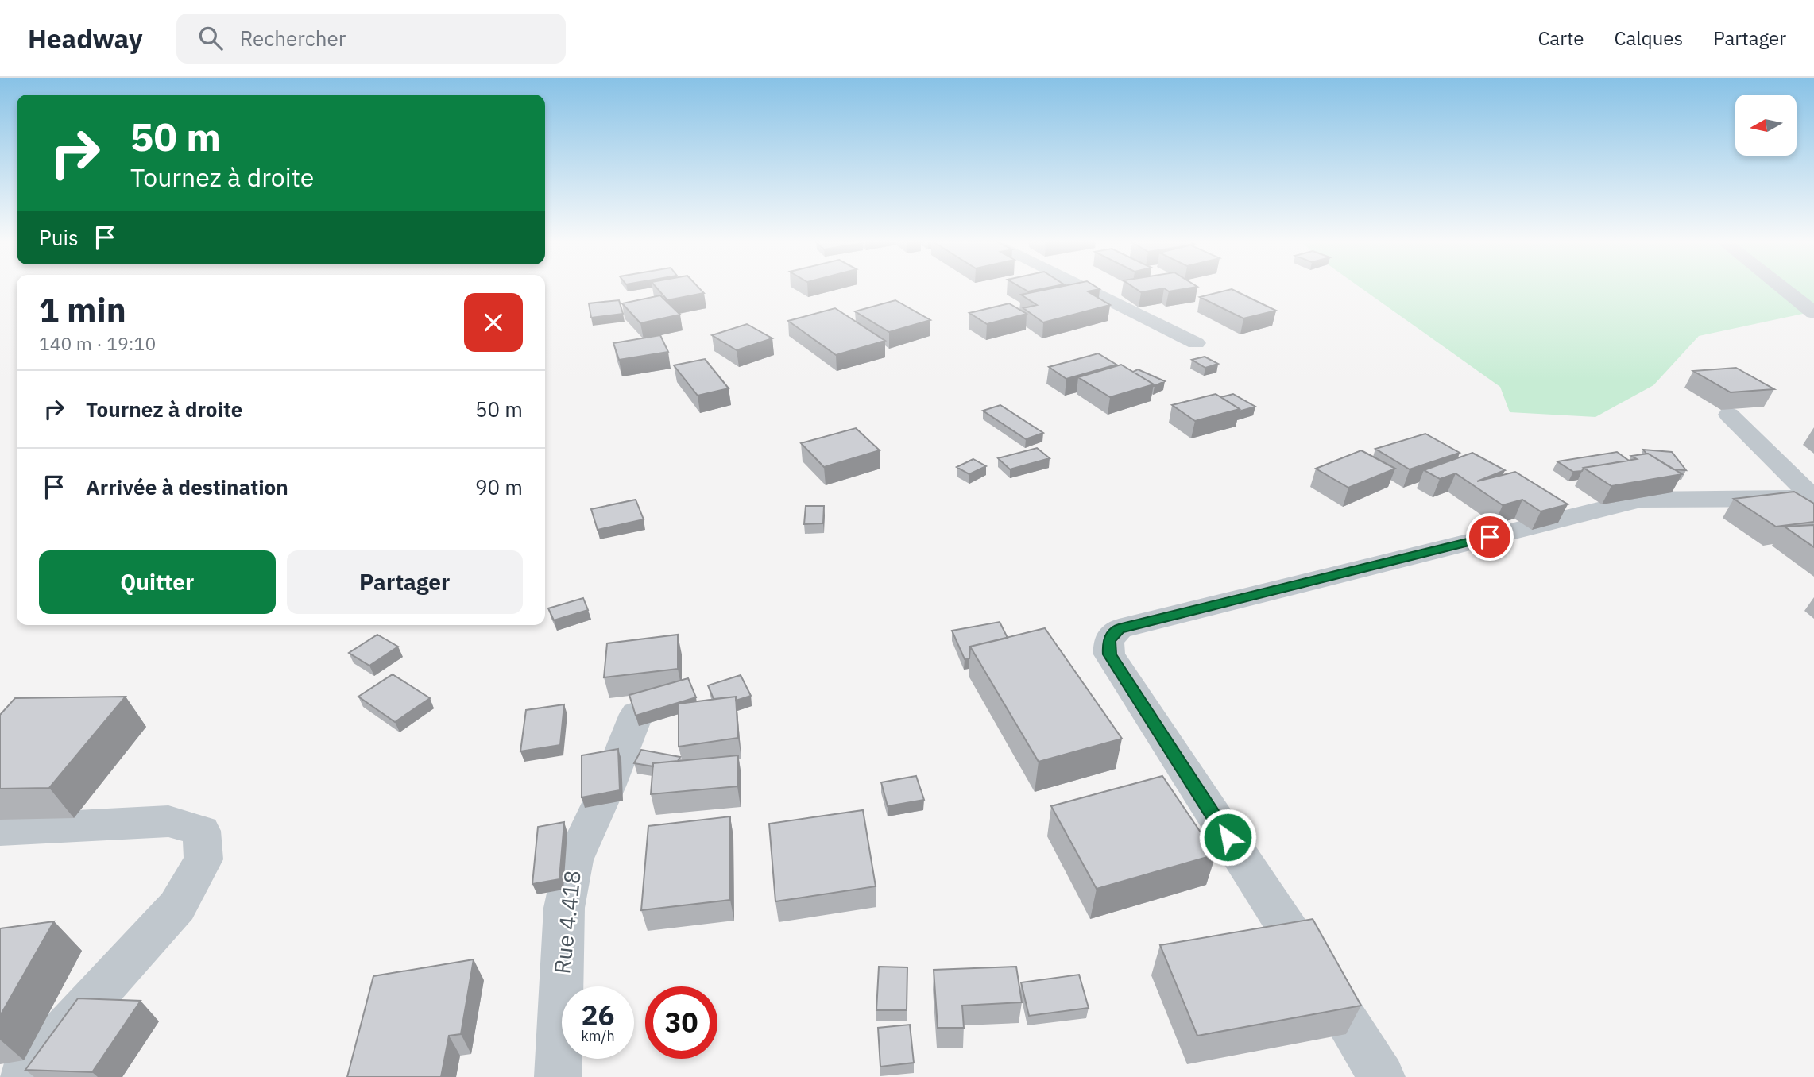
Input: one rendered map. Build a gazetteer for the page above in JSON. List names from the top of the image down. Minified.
{"streets":{"street":["Rue 4.418"]},"north":"left","page":{"header":"Headway","search":"Rechercher","nav":["Carte","Calques","Partager"],"turn":["50 m","Tournez à droite"],"then":"Puis","heading":["1 min","140 m · 19:10"],"list":[{"name":"Tournez à droite","value":"50 m"},{"name":"Arrivée à destination","value":"90 m"}],"buttons":["Quitter","Partager"],"speed":"26 km/h","limit":"30"}}
